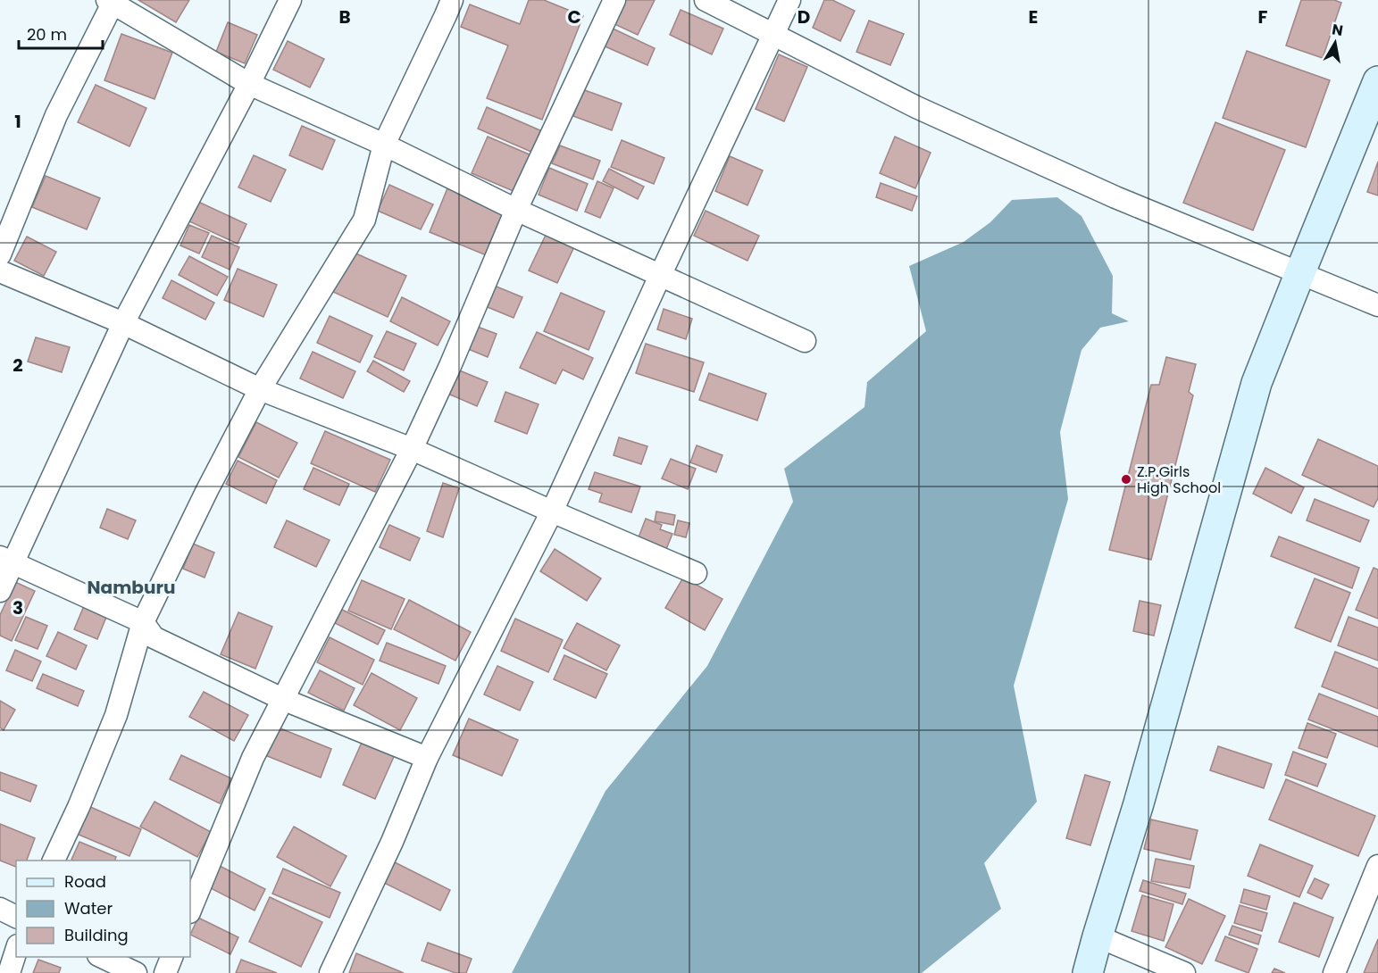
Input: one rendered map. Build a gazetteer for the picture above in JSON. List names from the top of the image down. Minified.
{"districts":["Namburu"],"places":["Z.P.Girls High School"],"legend":["Road","Water","Building"],"scale_bar":"20 m","north":"top","grid":{"columns":["B","C","D","E","F"],"rows":["1","2","3"]}}
